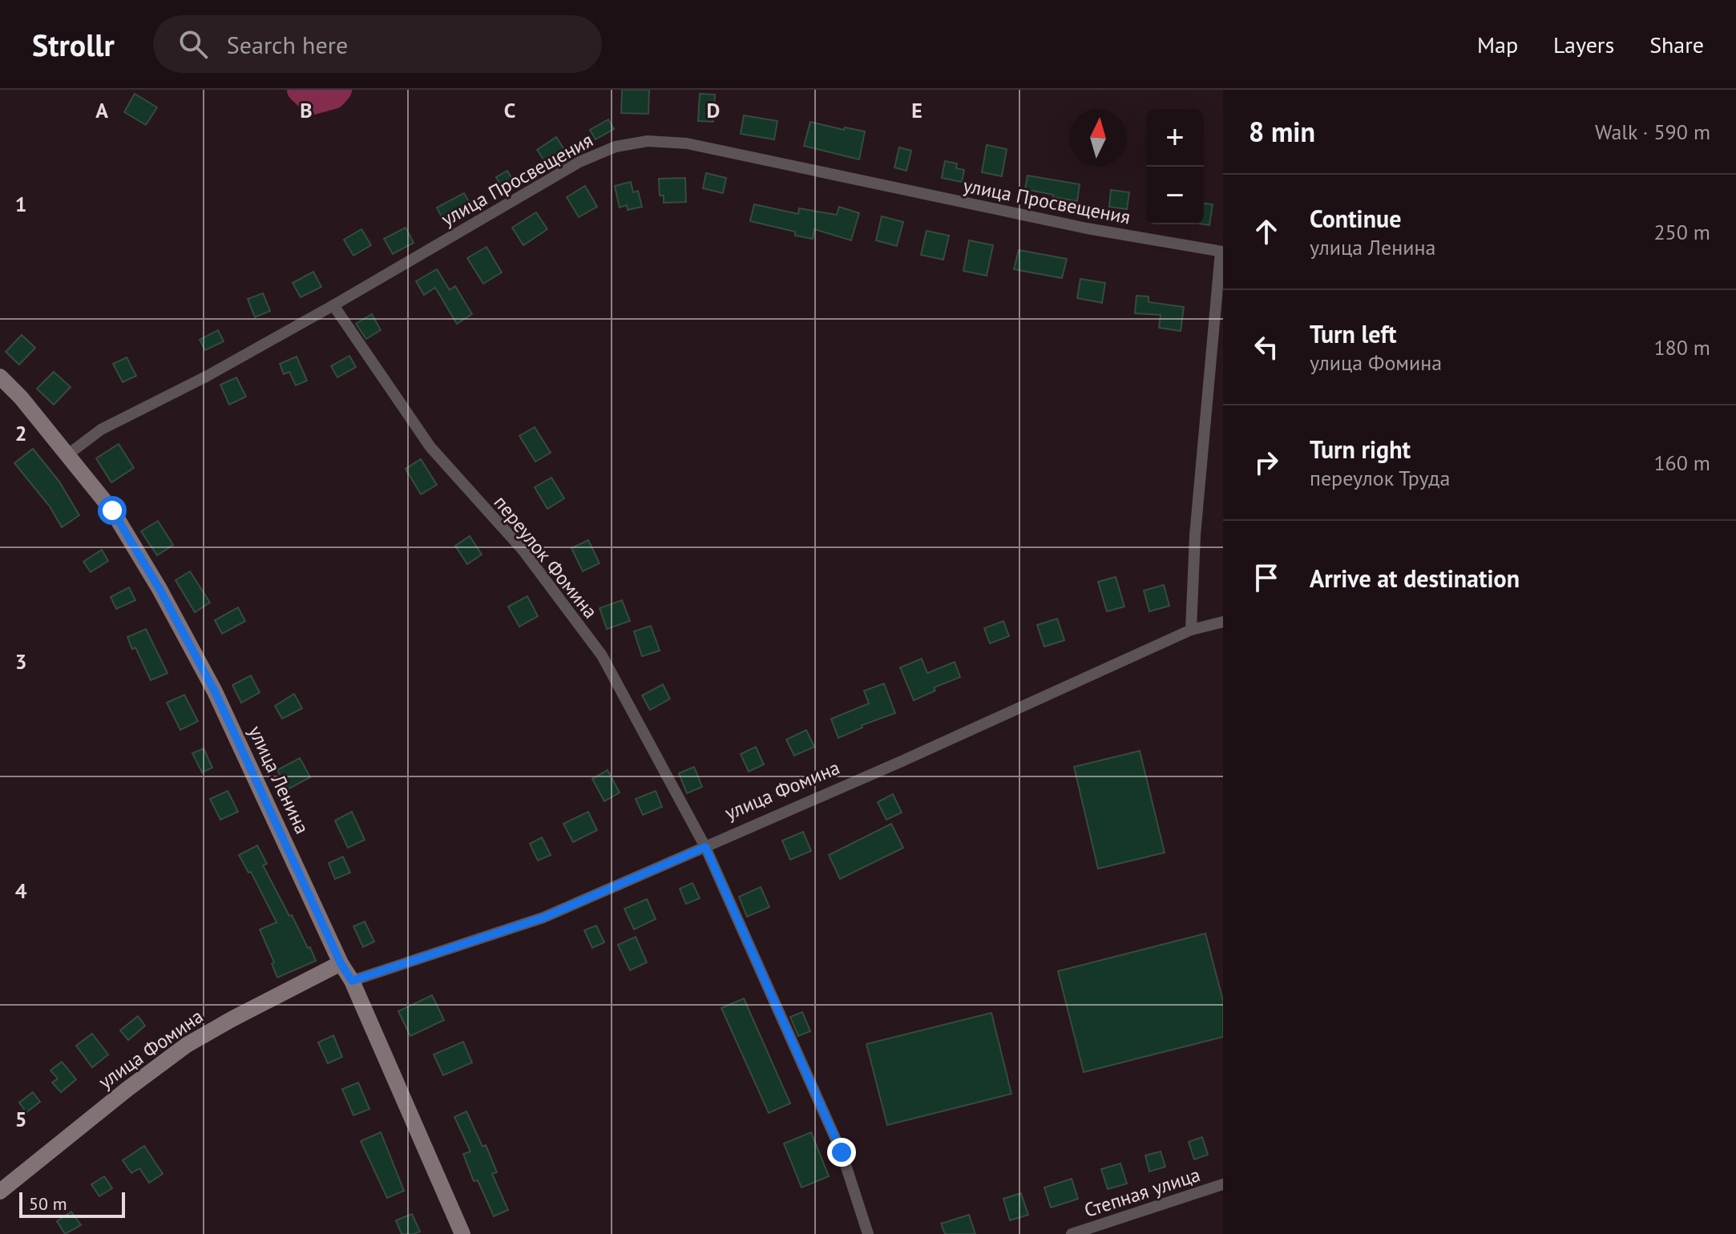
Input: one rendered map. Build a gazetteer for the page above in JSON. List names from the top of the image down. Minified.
{"streets":{"street":["улица Просвещения","переулок Фомина","улица Ленина","улица Фомина","Степная улица"]},"crossings":[["улица Просвещения","переулок Фомина"],["улица Просвещения","улица Ленина"],["улица Просвещения","улица Фомина"],["переулок Фомина","улица Фомина"],["улица Ленина","улица Фомина"]],"scale_bar":"50 m","north":"top","page":{"header":"Strollr","search":"Search here","nav":["Map","Layers","Share"],"heading":["8 min","Walk · 590 m"],"map_buttons":["+","−"],"list":[["Continue","улица Ленина","250 m"],["Turn left","улица Фомина","180 m"],["Turn right","переулок Труда","160 m"],"Arrive at destination"],"scale":"50 m"},"grid":{"columns":["A","B","C","D","E"],"rows":["1","2","3","4","5"]}}
